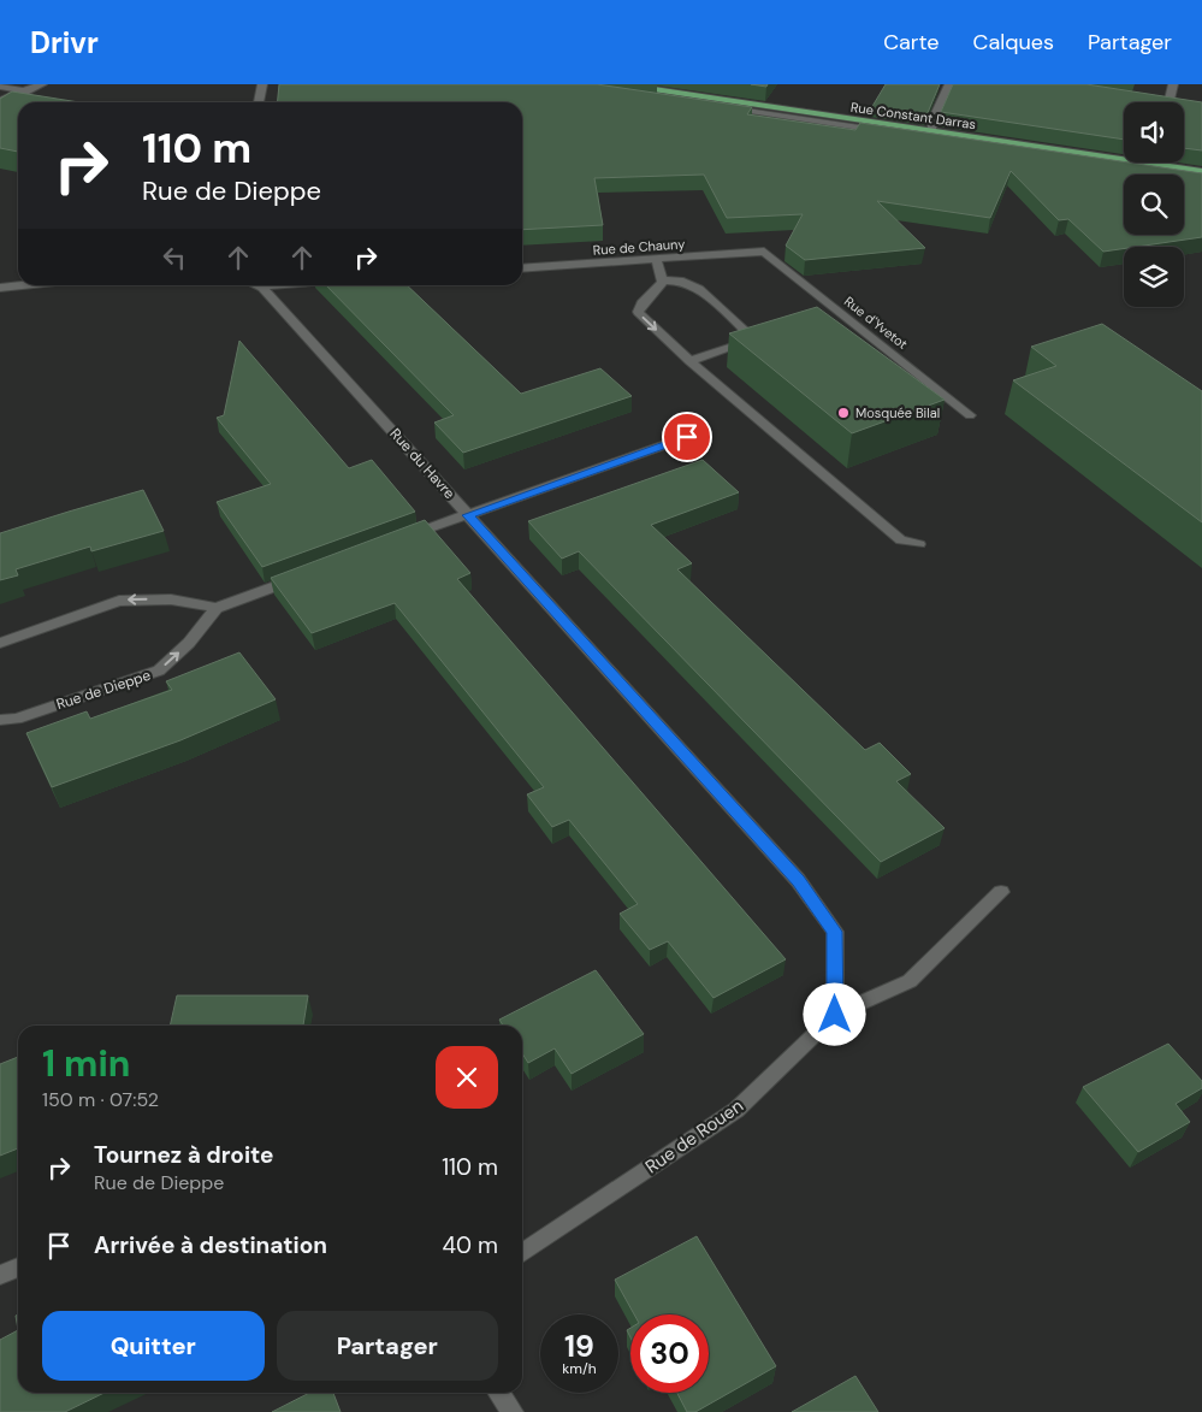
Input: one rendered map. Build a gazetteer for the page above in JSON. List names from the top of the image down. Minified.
{"streets":{"main road":["Rue Constant Darras"],"street":["Rue de Chauny","Rue d'Yvetot","Rue du Havre","Rue de Dieppe","Rue de Rouen"]},"crossings":[["Rue de Chauny","Rue d'Yvetot"],["Rue du Havre","Rue de Rouen"]],"places":["Mosquée Bilal"],"page":{"header":"Drivr","nav":["Carte","Calques","Partager"],"turn":["110 m","Rue de Dieppe"],"heading":["1 min","150 m · 07:52"],"list":[{"name":"Tournez à droite","note":"Rue de Dieppe","value":"110 m"},{"name":"Arrivée à destination","value":"40 m"}],"buttons":["Quitter","Partager"],"speed":"19 km/h","limit":"30"}}
